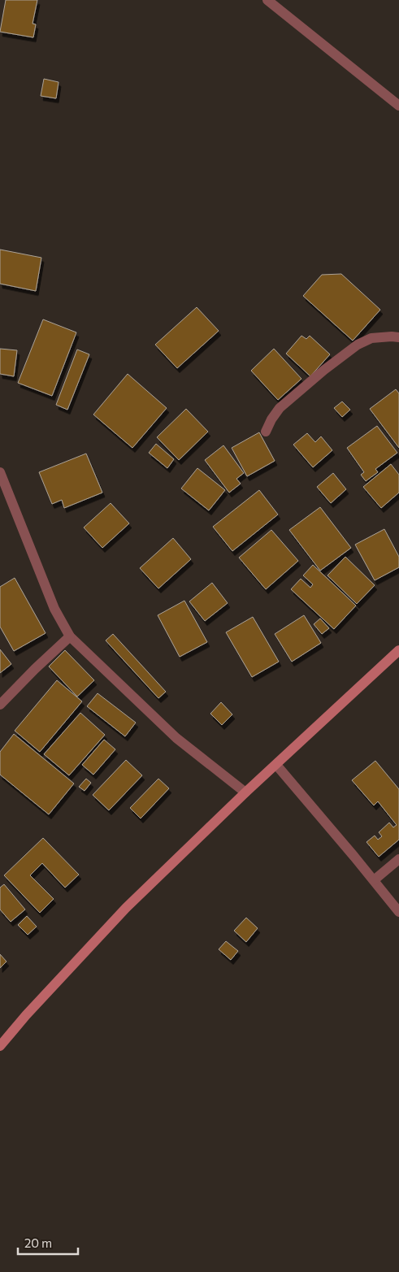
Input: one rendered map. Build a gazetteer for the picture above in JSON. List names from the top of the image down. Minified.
{"scale_bar":"20 m"}
